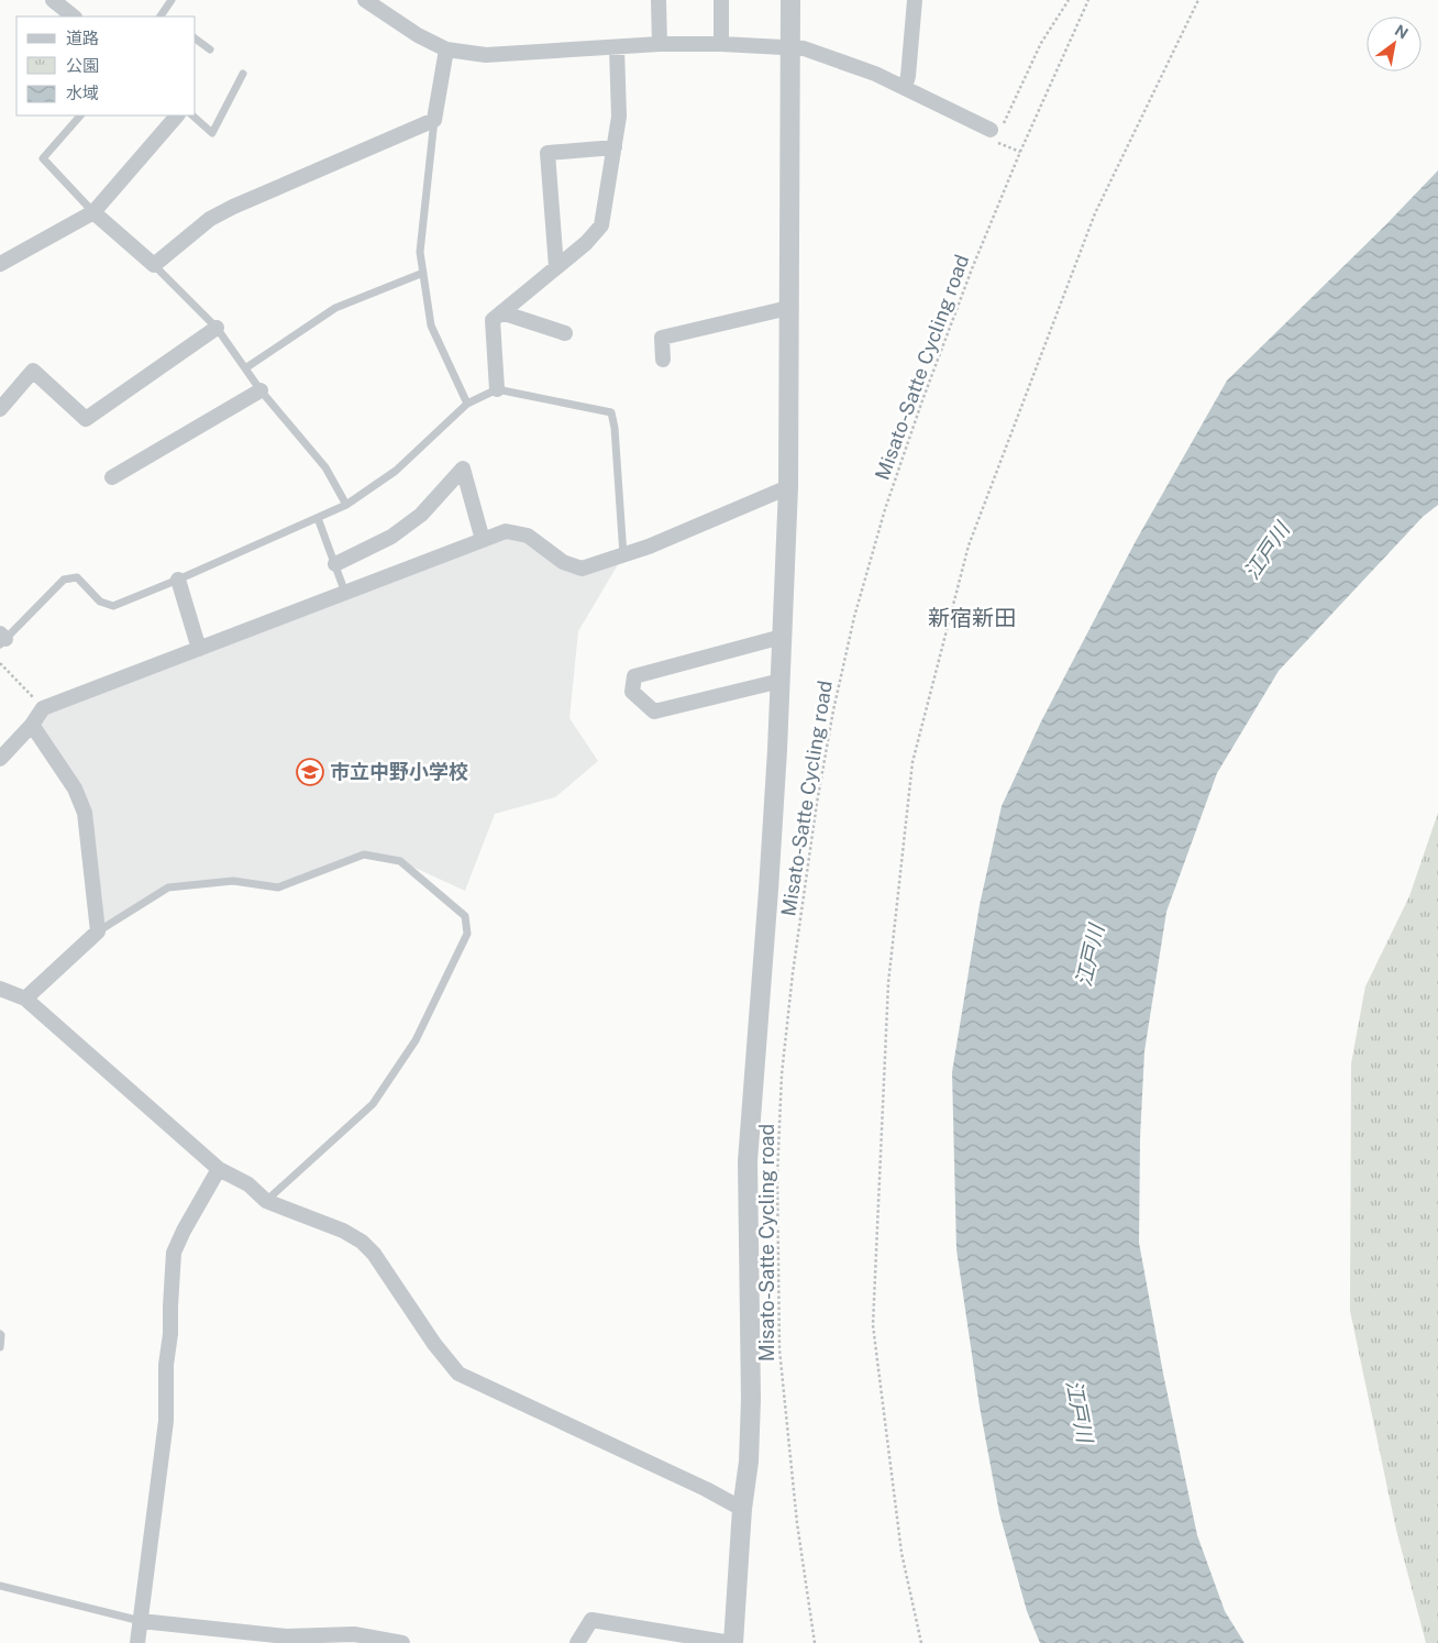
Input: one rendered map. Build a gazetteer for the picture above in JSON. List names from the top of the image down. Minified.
{"streets":{"path":["Misato-Satte Cycling road"]},"districts":["新宿新田"],"water":["江戸川"],"places":{"school or university":["市立中野小学校"]},"legend":["道路","公園","水域"],"north":"top right"}
